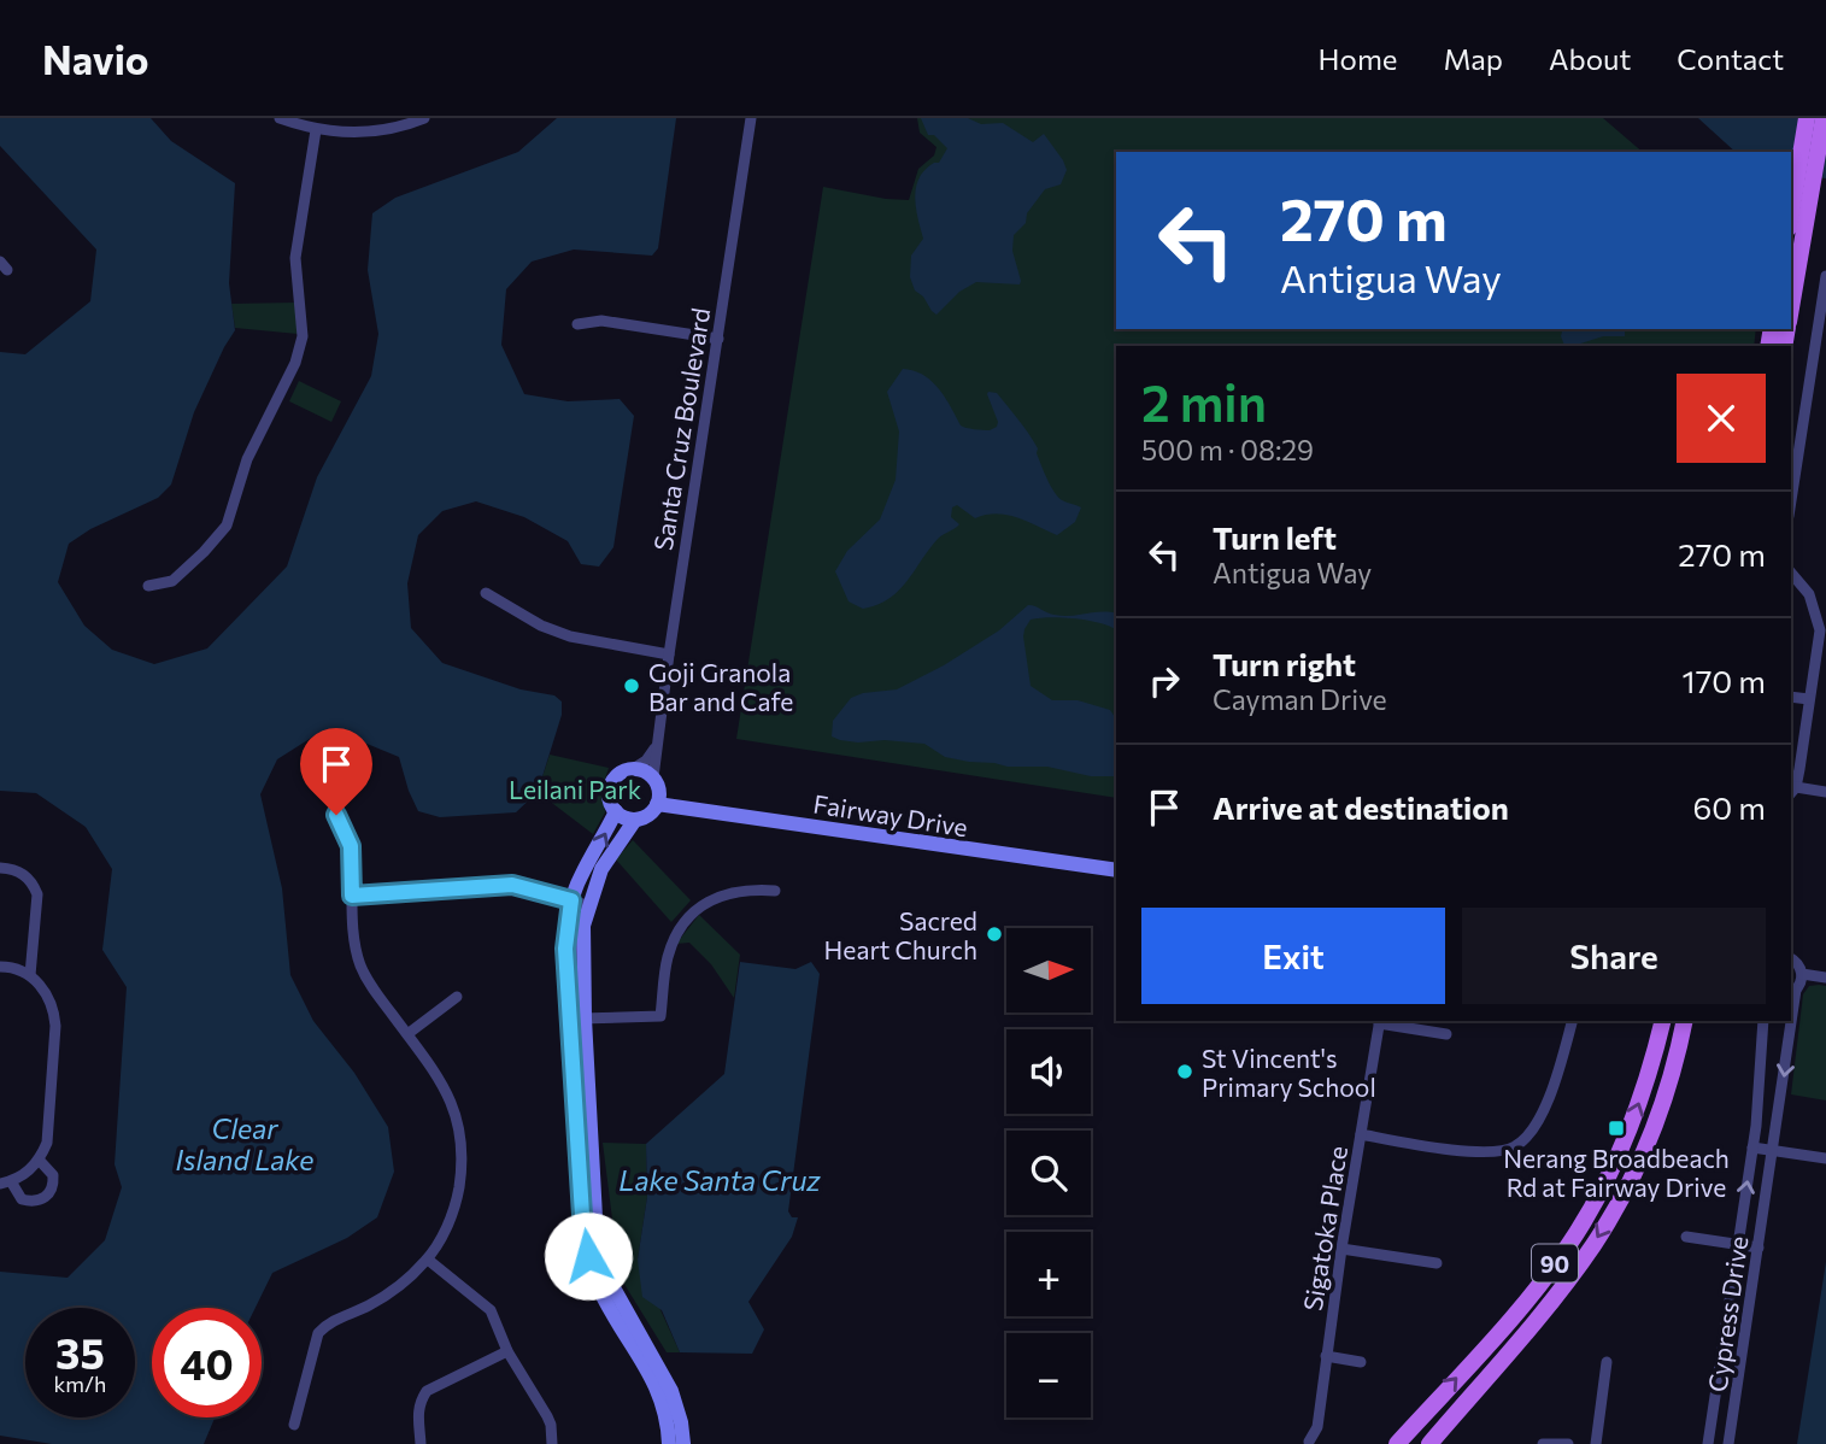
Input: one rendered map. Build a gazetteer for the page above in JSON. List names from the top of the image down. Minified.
{"streets":{"main road":["90"],"street":["Santa Cruz Boulevard","Fairway Drive","Sigatoka Place","Cypress Drive"]},"crossings":[["Santa Cruz Boulevard","Fairway Drive"]],"water":["Clear Island Lake","Lake Santa Cruz"],"parks":["Leilani Park"],"places":{"other":["Goji Granola Bar and Cafe","Sacred Heart Church","St Vincent's Primary School"],"transit":["Nerang Broadbeach Rd at Fairway Drive"]},"north":"right","page":{"header":"Navio","nav":["Home","Map","About","Contact"],"turn":["270 m","Antigua Way"],"heading":["2 min","500 m · 08:29"],"list":[{"name":"Turn left","note":"Antigua Way","value":"270 m"},{"name":"Turn right","note":"Cayman Drive","value":"170 m"},{"name":"Arrive at destination","value":"60 m"}],"buttons":["Exit","Share"],"map_buttons":["+","−"],"speed":"35 km/h","limit":"40"}}
